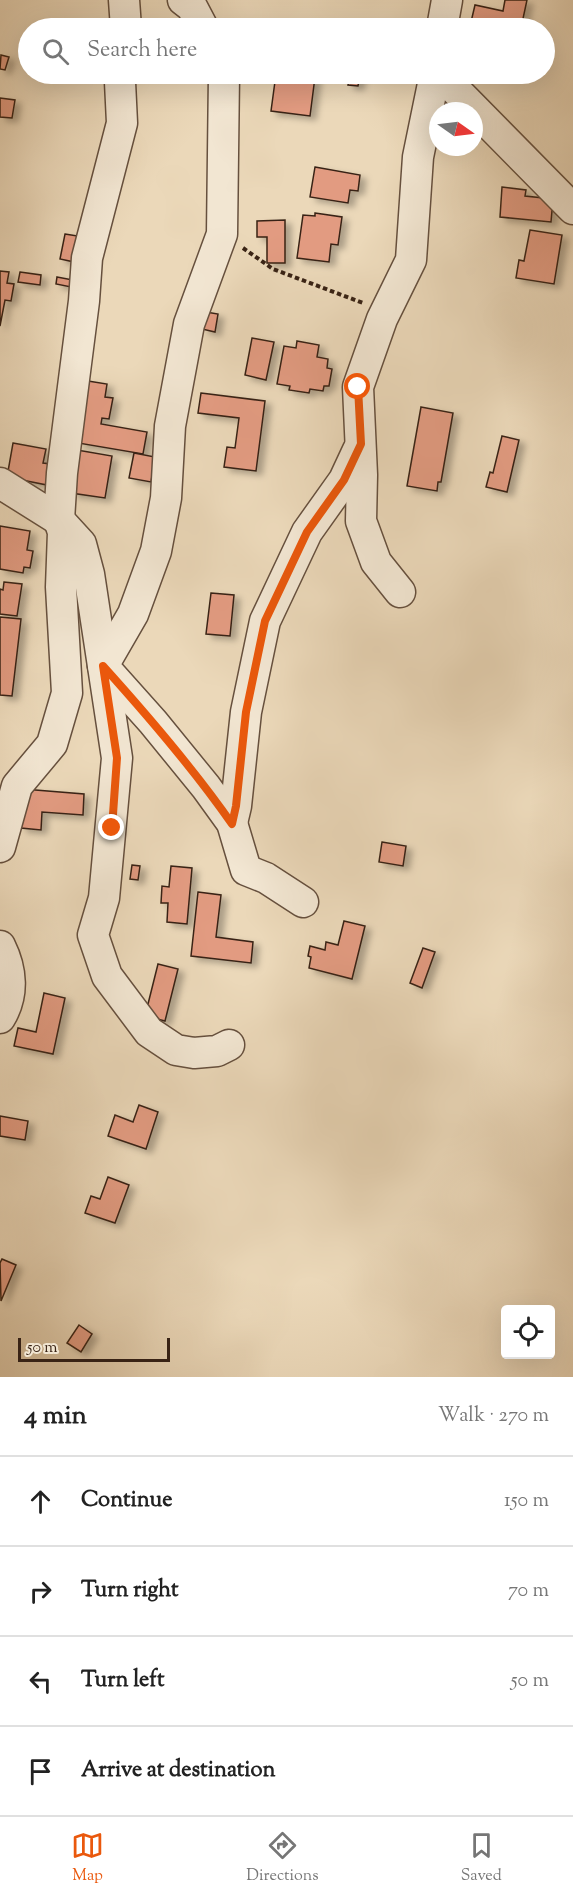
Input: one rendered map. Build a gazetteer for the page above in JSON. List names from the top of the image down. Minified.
{"scale_bar":"50 m","north":"right","page":{"search":"Search here","scale":"50 m","heading":["4 min","Walk · 270 m"],"list":[["Continue","150 m"],["Turn right","70 m"],["Turn left","50 m"],"Arrive at destination"],"nav":["Map","Directions","Saved"]}}
